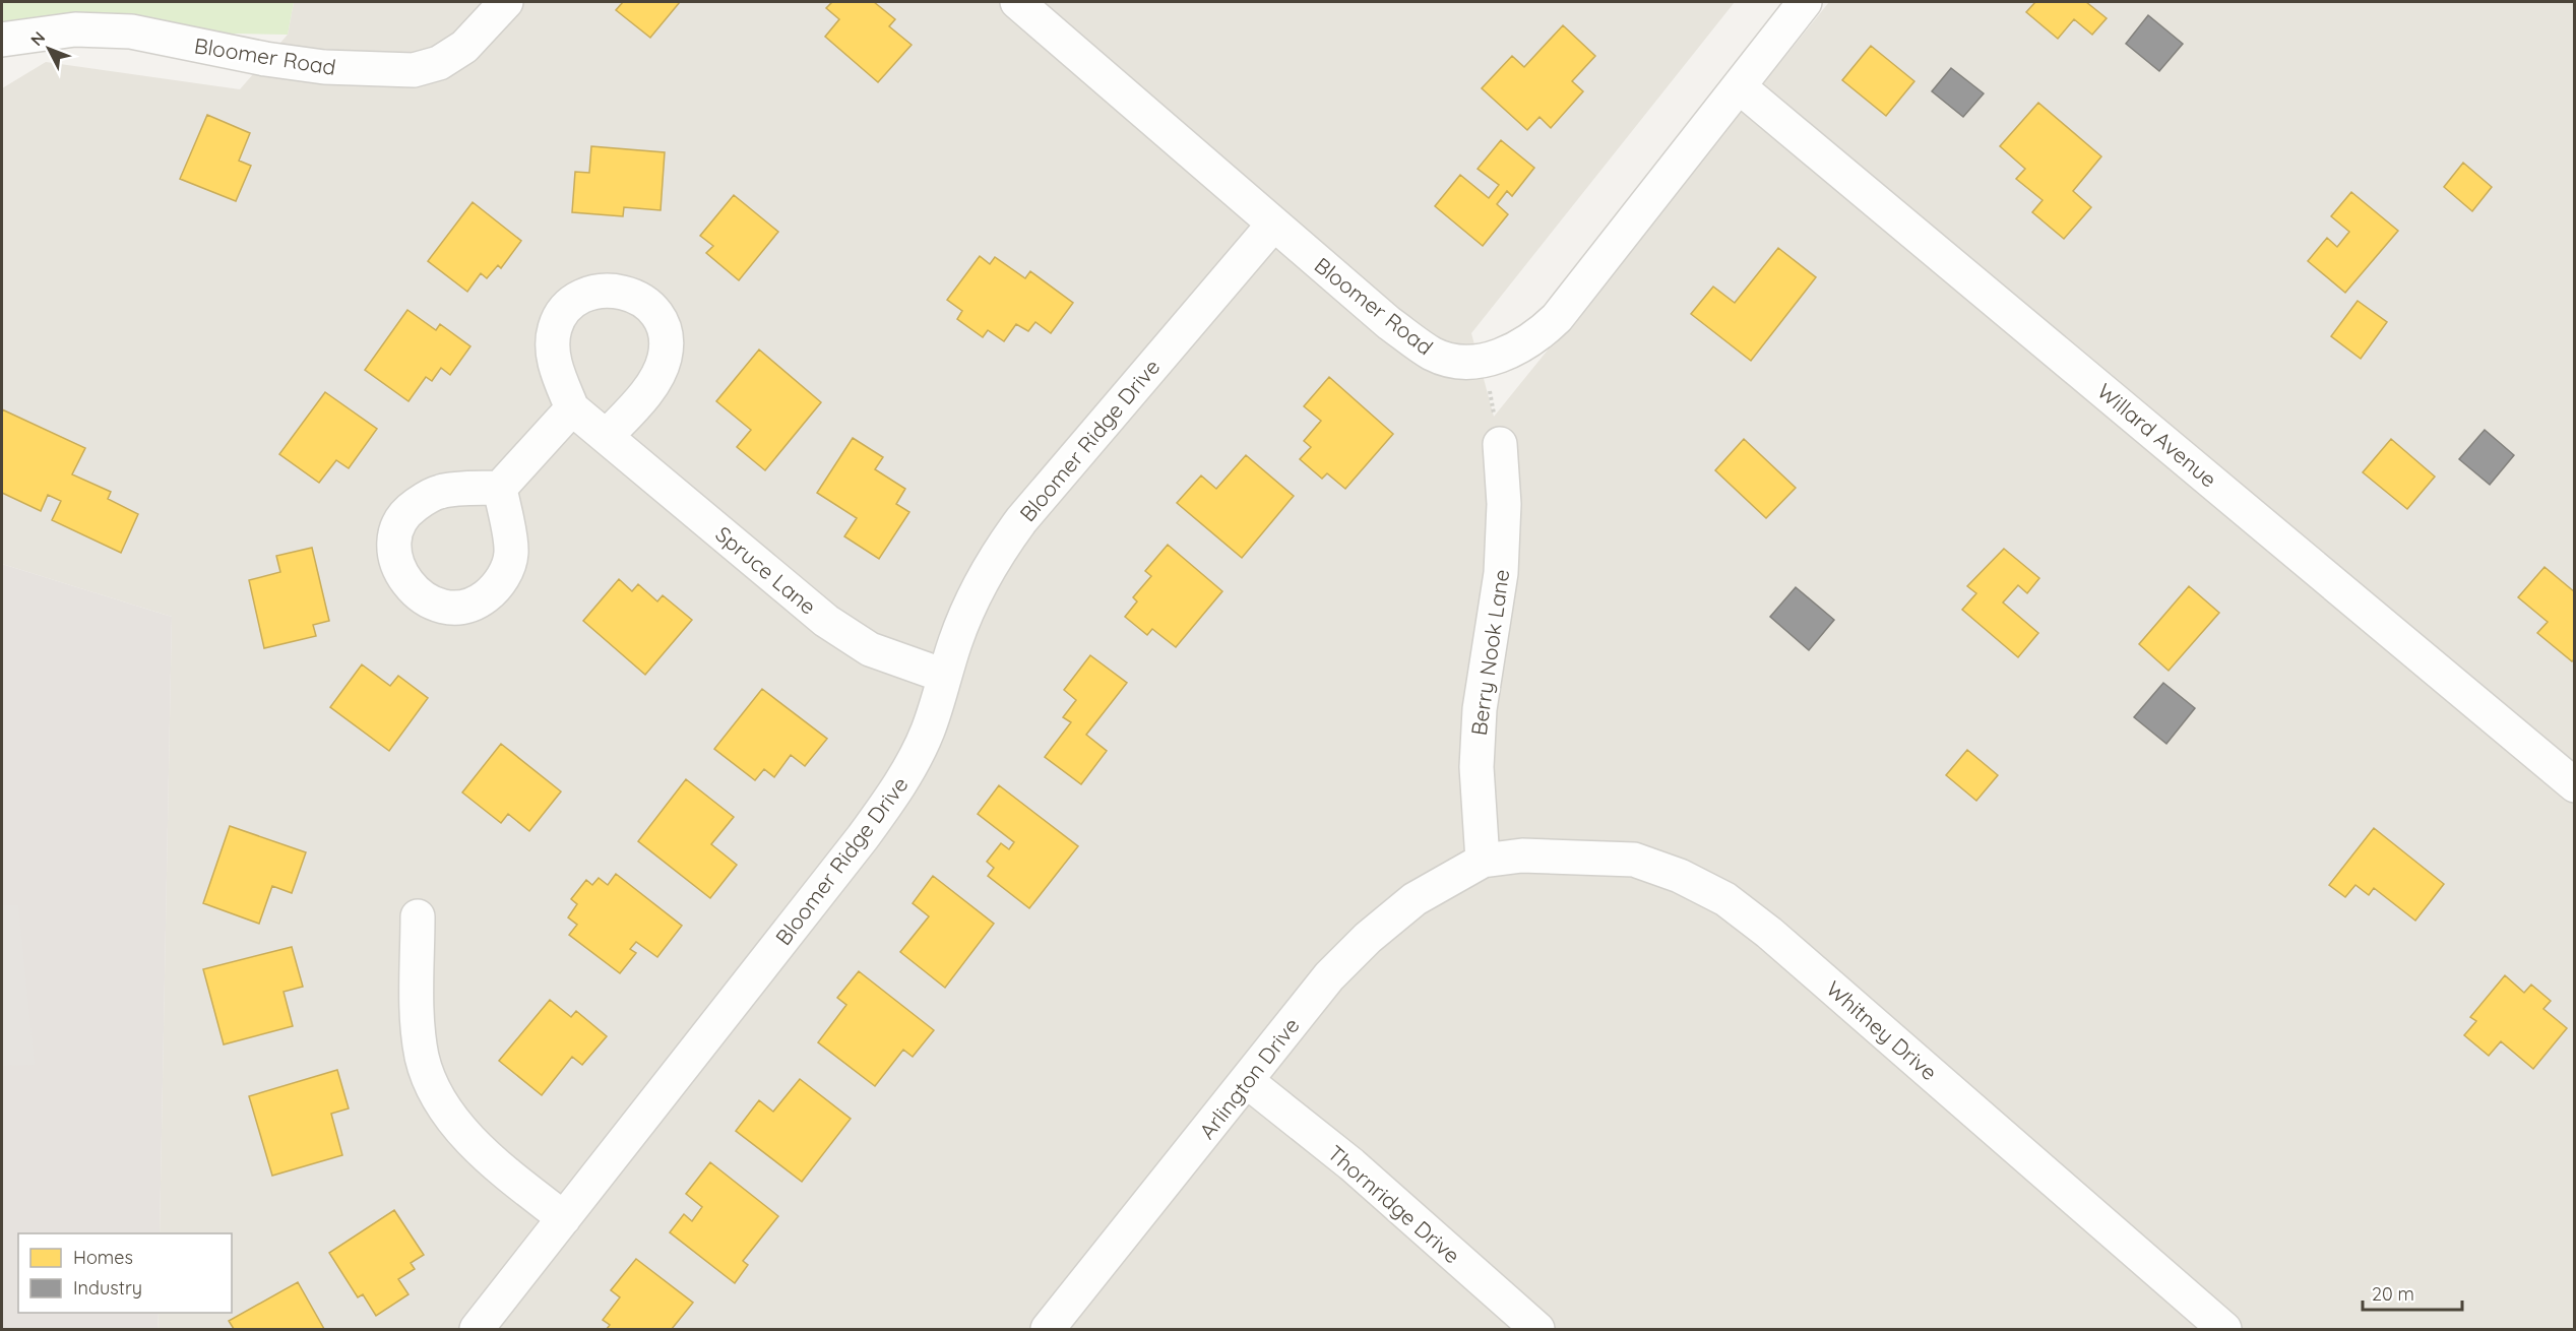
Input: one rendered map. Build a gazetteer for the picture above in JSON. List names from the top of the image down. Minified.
{"streets":{"street":["Bloomer Road","Willard Avenue","Bloomer Ridge Drive","Spruce Lane","Berry Nook Lane","Whitney Drive","Arlington Drive","Thornridge Drive"]},"crossings":[["Bloomer Road","Willard Avenue"],["Bloomer Road","Bloomer Ridge Drive"],["Bloomer Ridge Drive","Spruce Lane"],["Berry Nook Lane","Whitney Drive"],["Berry Nook Lane","Arlington Drive"],["Whitney Drive","Arlington Drive"],["Arlington Drive","Thornridge Drive"]],"legend":["Homes","Industry"],"scale_bar":"20 m","north":"top left"}
